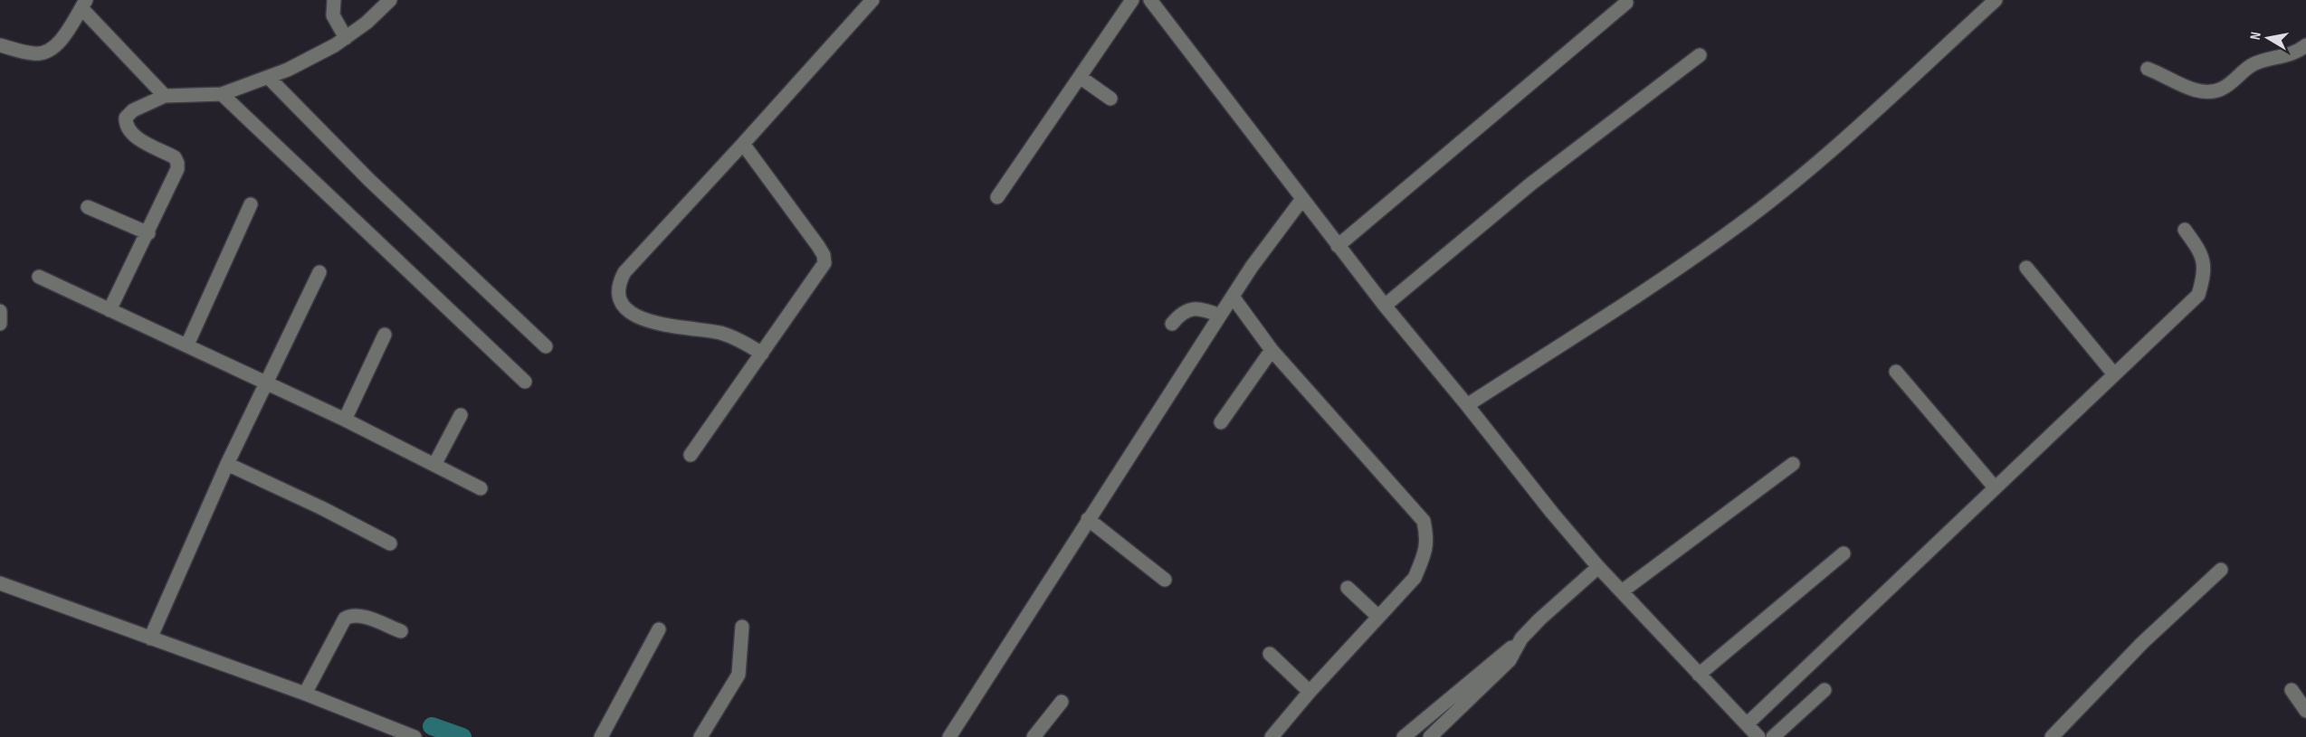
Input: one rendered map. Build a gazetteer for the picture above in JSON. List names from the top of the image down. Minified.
{"north":"left"}
